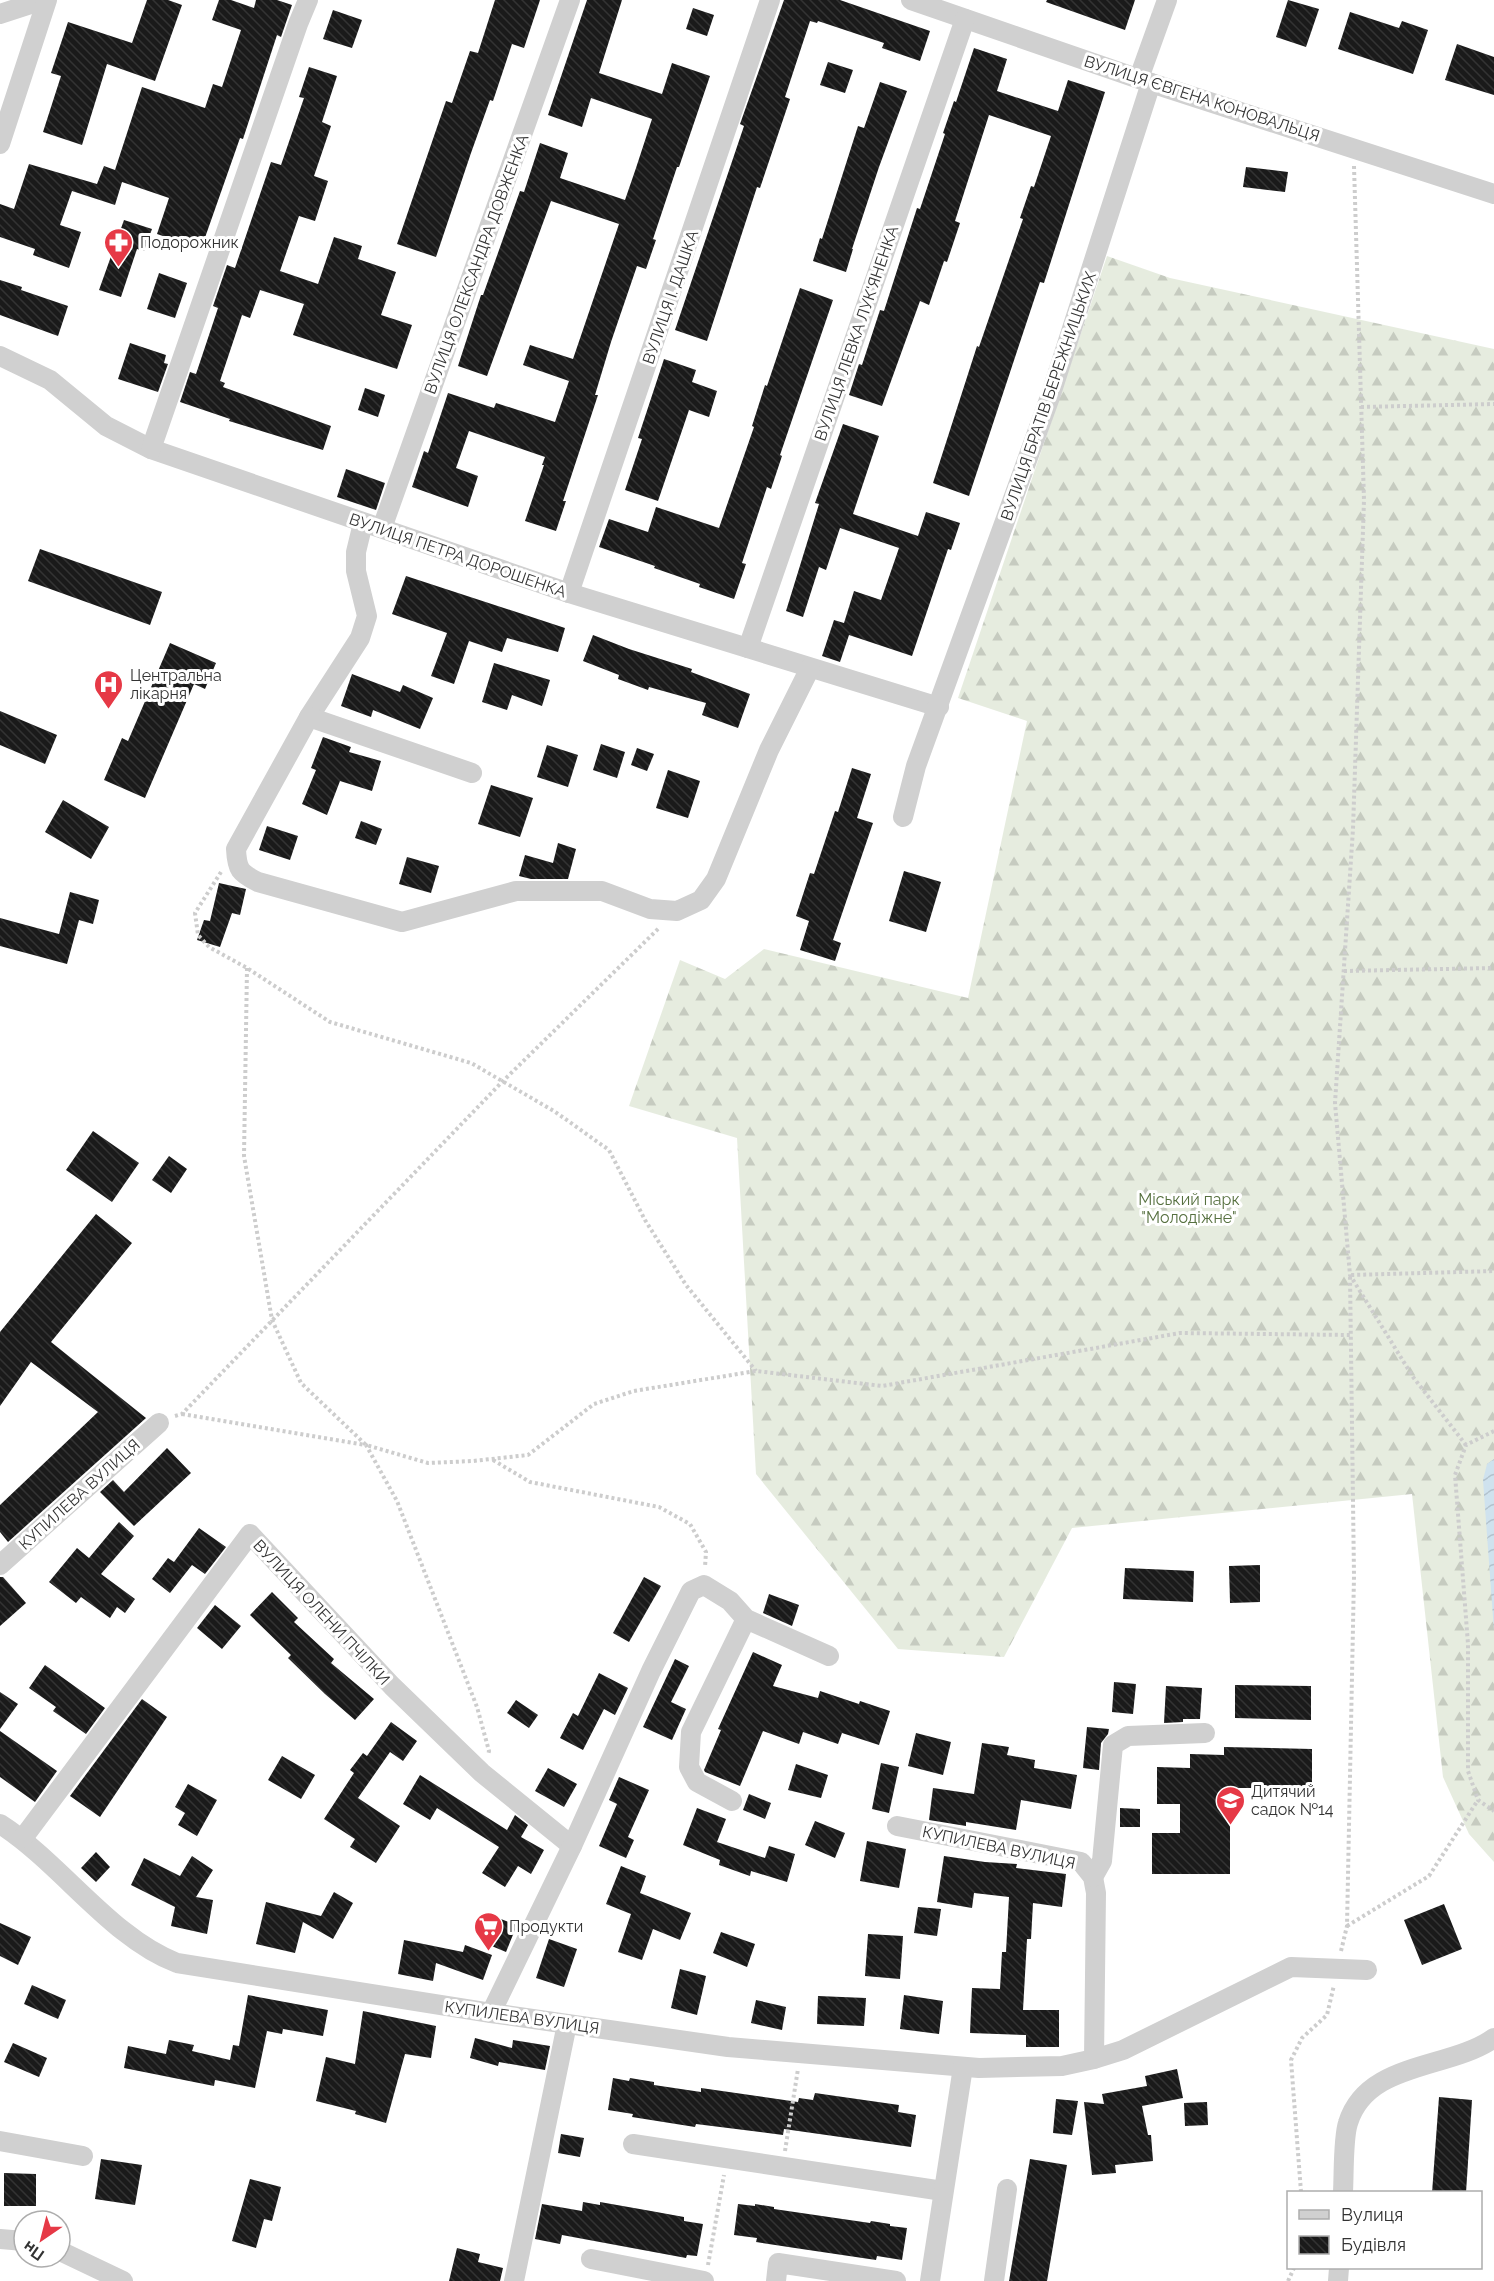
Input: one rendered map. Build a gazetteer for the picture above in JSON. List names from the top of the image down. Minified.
{"streets":{"street":["ВУЛИЦЯ ЄВГЕНА КОНОВАЛЬЦЯ","ВУЛИЦЯ ОЛЕКСАНДРА ДОВЖЕНКА","ВУЛИЦЯ І. ДАШКА","ВУЛИЦЯ ЛЕВКА ЛУК'ЯНЕНКА","ВУЛИЦЯ БРАТІВ БЕРЕЖНИЦЬКИХ","ВУЛИЦЯ ПЕТРА ДОРОШЕНКА","КУПИЛЕВА ВУЛИЦЯ","ВУЛИЦЯ ОЛЕНИ ПЧІЛКИ"]},"crossings":[["ВУЛИЦЯ ЄВГЕНА КОНОВАЛЬЦЯ","ВУЛИЦЯ ЛЕВКА ЛУК'ЯНЕНКА"],["ВУЛИЦЯ ЄВГЕНА КОНОВАЛЬЦЯ","ВУЛИЦЯ БРАТІВ БЕРЕЖНИЦЬКИХ"],["ВУЛИЦЯ ОЛЕКСАНДРА ДОВЖЕНКА","ВУЛИЦЯ ПЕТРА ДОРОШЕНКА"],["ВУЛИЦЯ І. ДАШКА","ВУЛИЦЯ ПЕТРА ДОРОШЕНКА"],["ВУЛИЦЯ ЛЕВКА ЛУК'ЯНЕНКА","ВУЛИЦЯ ПЕТРА ДОРОШЕНКА"],["ВУЛИЦЯ БРАТІВ БЕРЕЖНИЦЬКИХ","ВУЛИЦЯ ПЕТРА ДОРОШЕНКА"],["КУПИЛЕВА ВУЛИЦЯ","ВУЛИЦЯ ОЛЕНИ ПЧІЛКИ"]],"parks":["Міський парк \"Молодіжне\""],"places":{"pharmacy":["Подорожник"],"hospital":["Центральна лікарня"],"school or university":["Дитячий садок №14"],"supermarket":["Продукти"]},"legend":["Вулиця","Будівля"],"north":"bottom left"}
